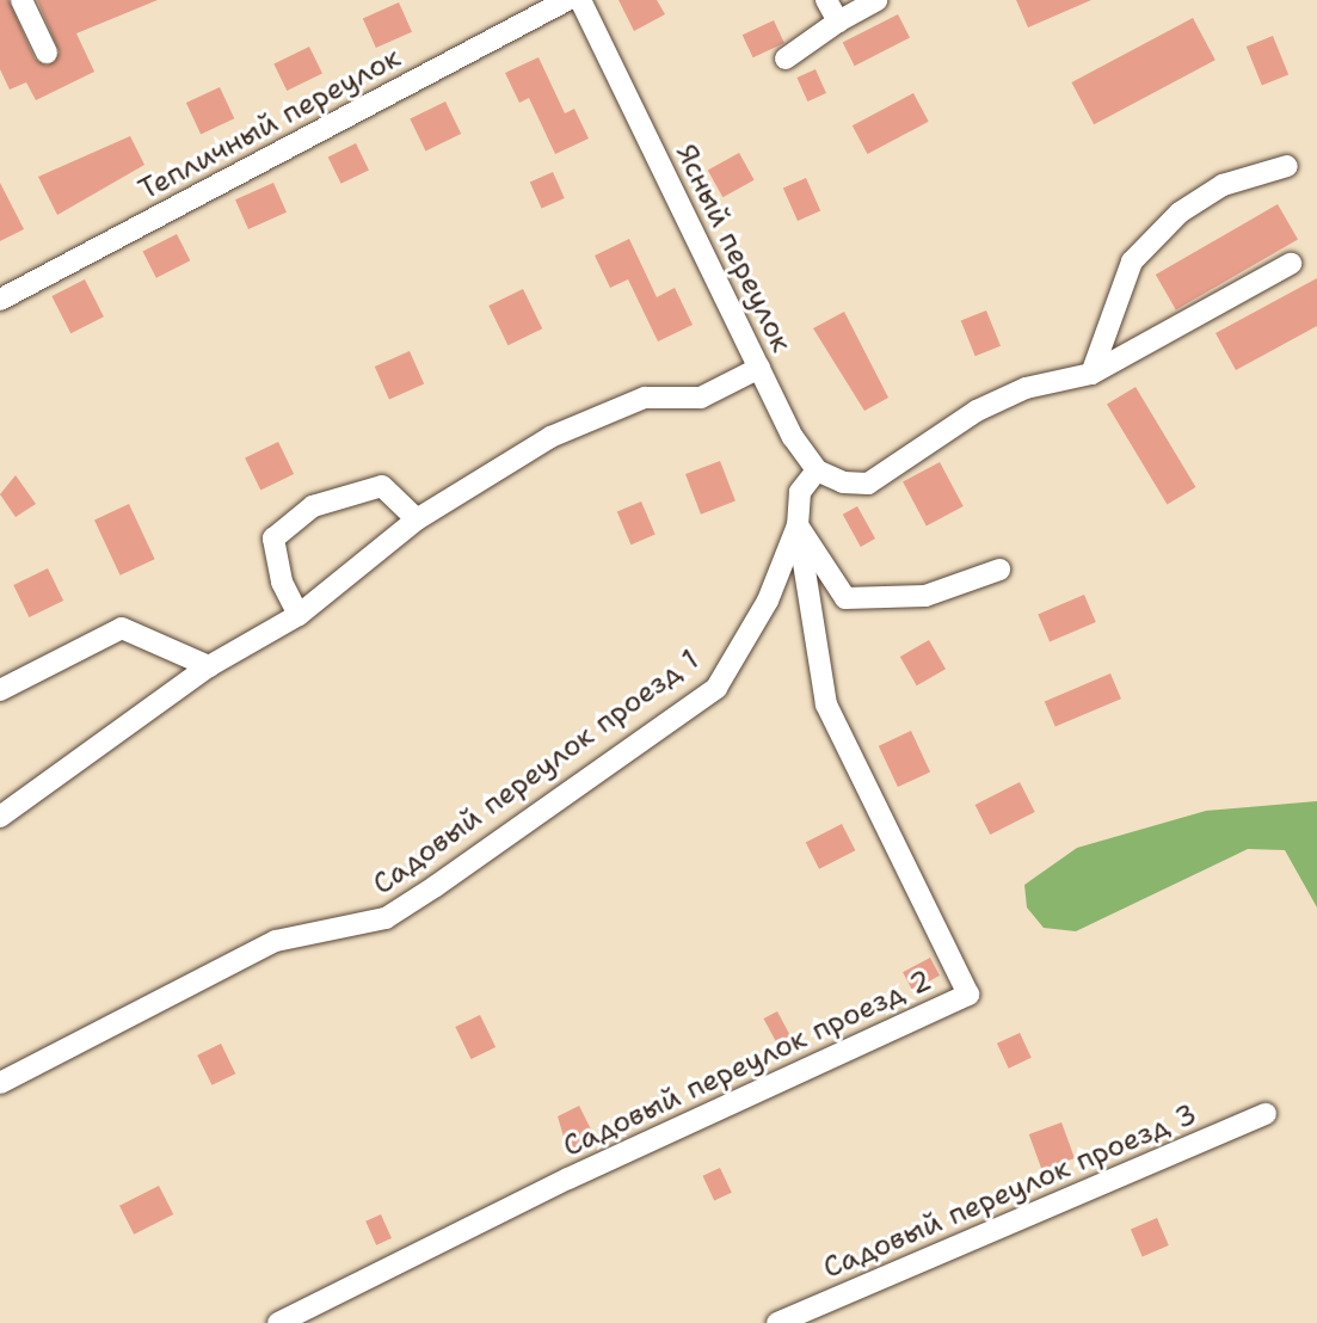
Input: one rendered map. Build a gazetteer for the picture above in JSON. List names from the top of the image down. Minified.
{"streets":{"street":["Тепличный переулок","Ясный переулок","Садовый переулок проезд 1","Садовый переулок проезд 2","Садовый переулок проезд 3"]},"crossings":[["Садовый переулок проезд 1","Садовый переулок проезд 2"]]}
